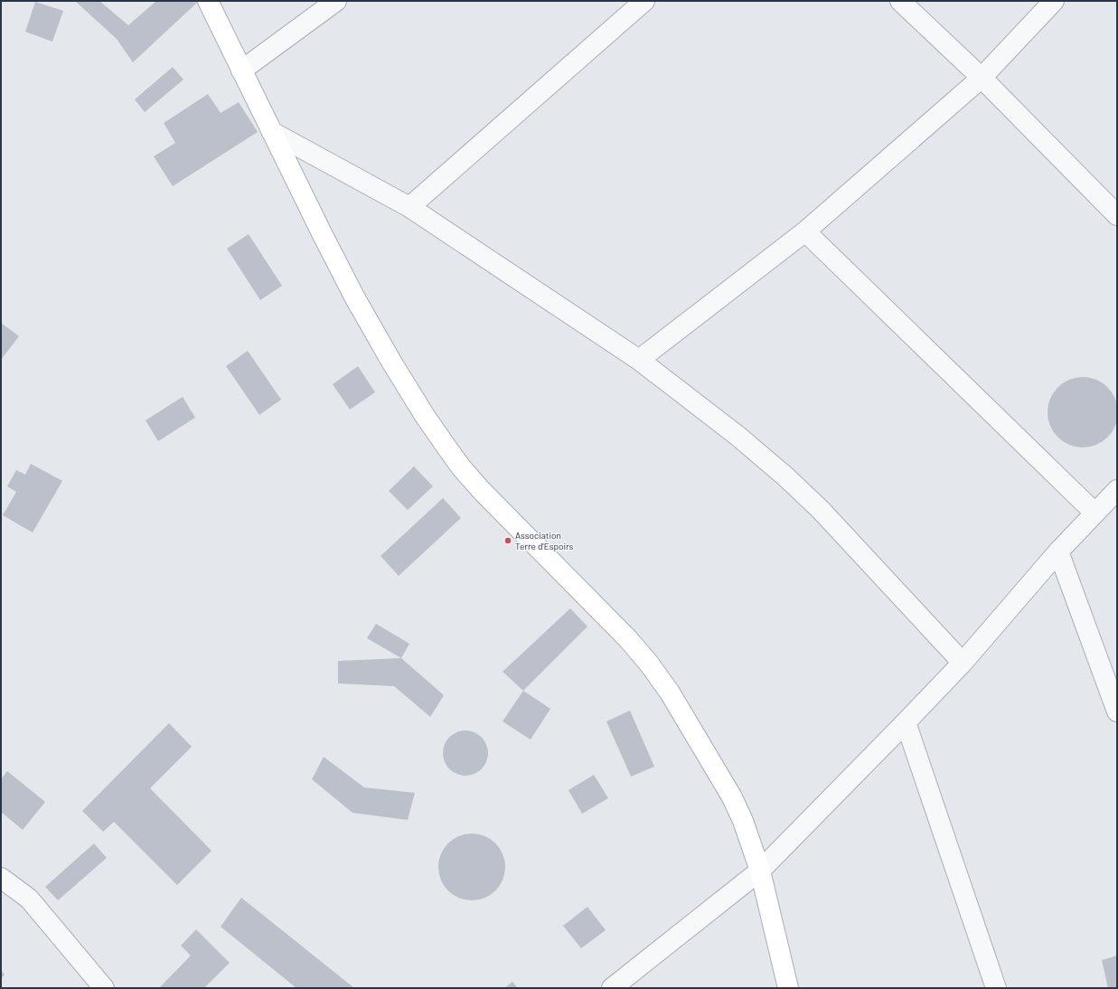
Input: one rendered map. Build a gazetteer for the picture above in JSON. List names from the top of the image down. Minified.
{"places":["Association Terre d'Espoirs"]}
